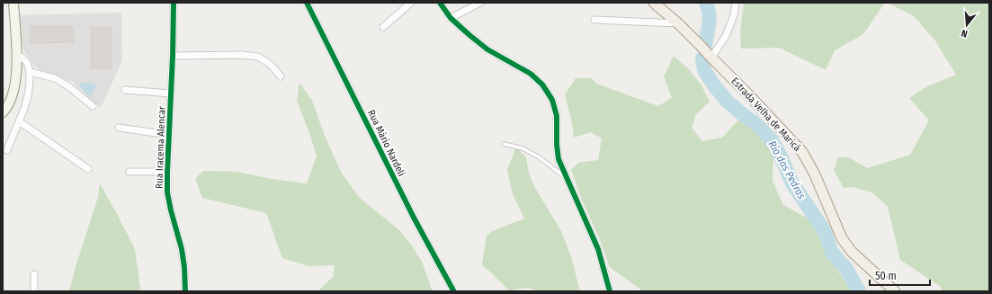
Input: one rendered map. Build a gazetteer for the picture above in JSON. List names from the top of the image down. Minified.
{"streets":{"main road":["Estrada Velha de Maricá"],"street":["Rua Mário Nardeli","Rua Iracema Alencar"]},"water":["Rio das Pedras"],"scale_bar":"50 m","north":"bottom"}
